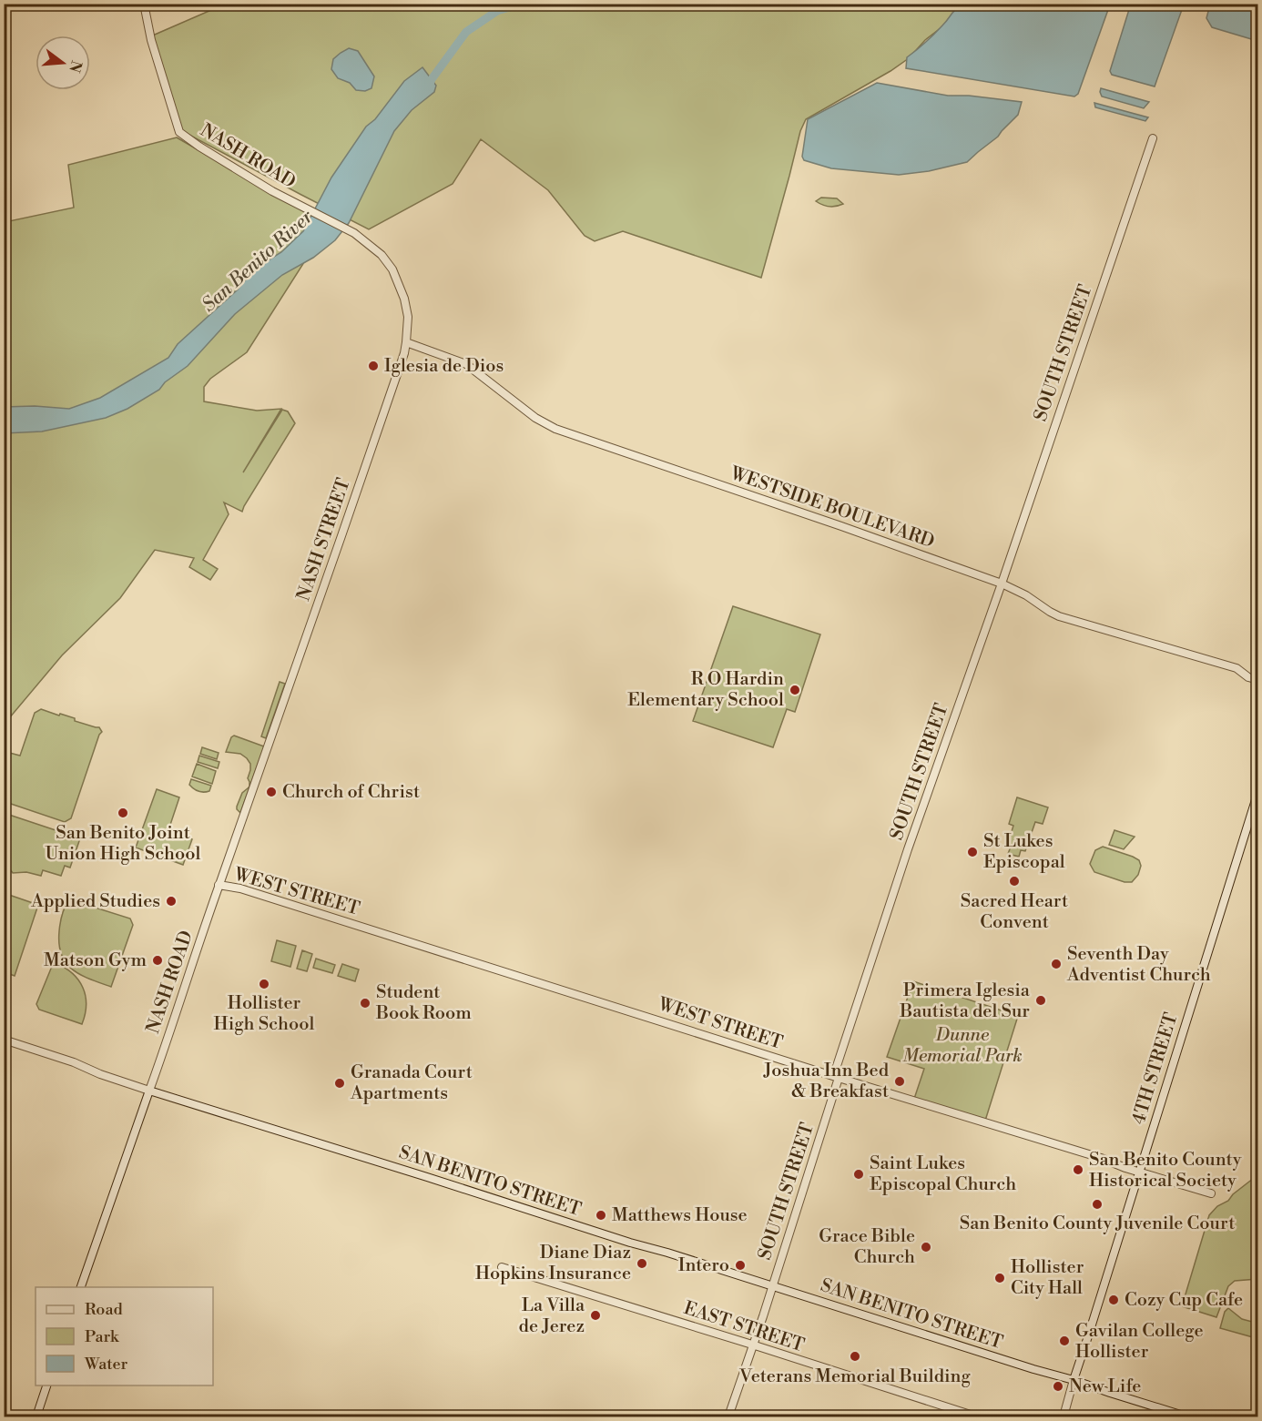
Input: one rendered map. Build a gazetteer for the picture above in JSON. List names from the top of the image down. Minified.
{"streets":{"main road":["NASH ROAD","4TH STREET","SAN BENITO STREET"],"street":["SOUTH STREET","WESTSIDE BOULEVARD","NASH STREET","WEST STREET","EAST STREET"]},"crossings":[["NASH ROAD","NASH STREET"],["NASH ROAD","WEST STREET"],["NASH ROAD","SAN BENITO STREET"],["SOUTH STREET","WESTSIDE BOULEVARD"],["SOUTH STREET","WEST STREET"],["SOUTH STREET","SAN BENITO STREET"],["SOUTH STREET","EAST STREET"],["WESTSIDE BOULEVARD","NASH STREET"],["WEST STREET","4TH STREET"],["4TH STREET","SAN BENITO STREET"]],"water":["San Benito River"],"parks":["Dunne Memorial Park"],"places":["Iglesia de Dios","R O Hardin Elementary School","Church of Christ","San Benito Joint Union High School","St Lukes Episcopal","Sacred Heart Convent","Applied Studies","Matson Gym","Seventh Day Adventist Church","Hollister High School","Primera Iglesia Bautista del Sur","Student Book Room","Joshua Inn Bed & Breakfast","Granada Court Apartments","San Benito County Historical Society","Saint Lukes Episcopal Church","San Benito County Juvenile Court","Matthews House","Grace Bible Church","Diane Diaz Hopkins Insurance","Intero","Hollister City Hall","Cozy Cup Cafe","La Villa de Jerez","Gavilan College Hollister","Veterans Memorial Building","New Life"],"legend":["Road","Park","Water"],"north":"right"}
